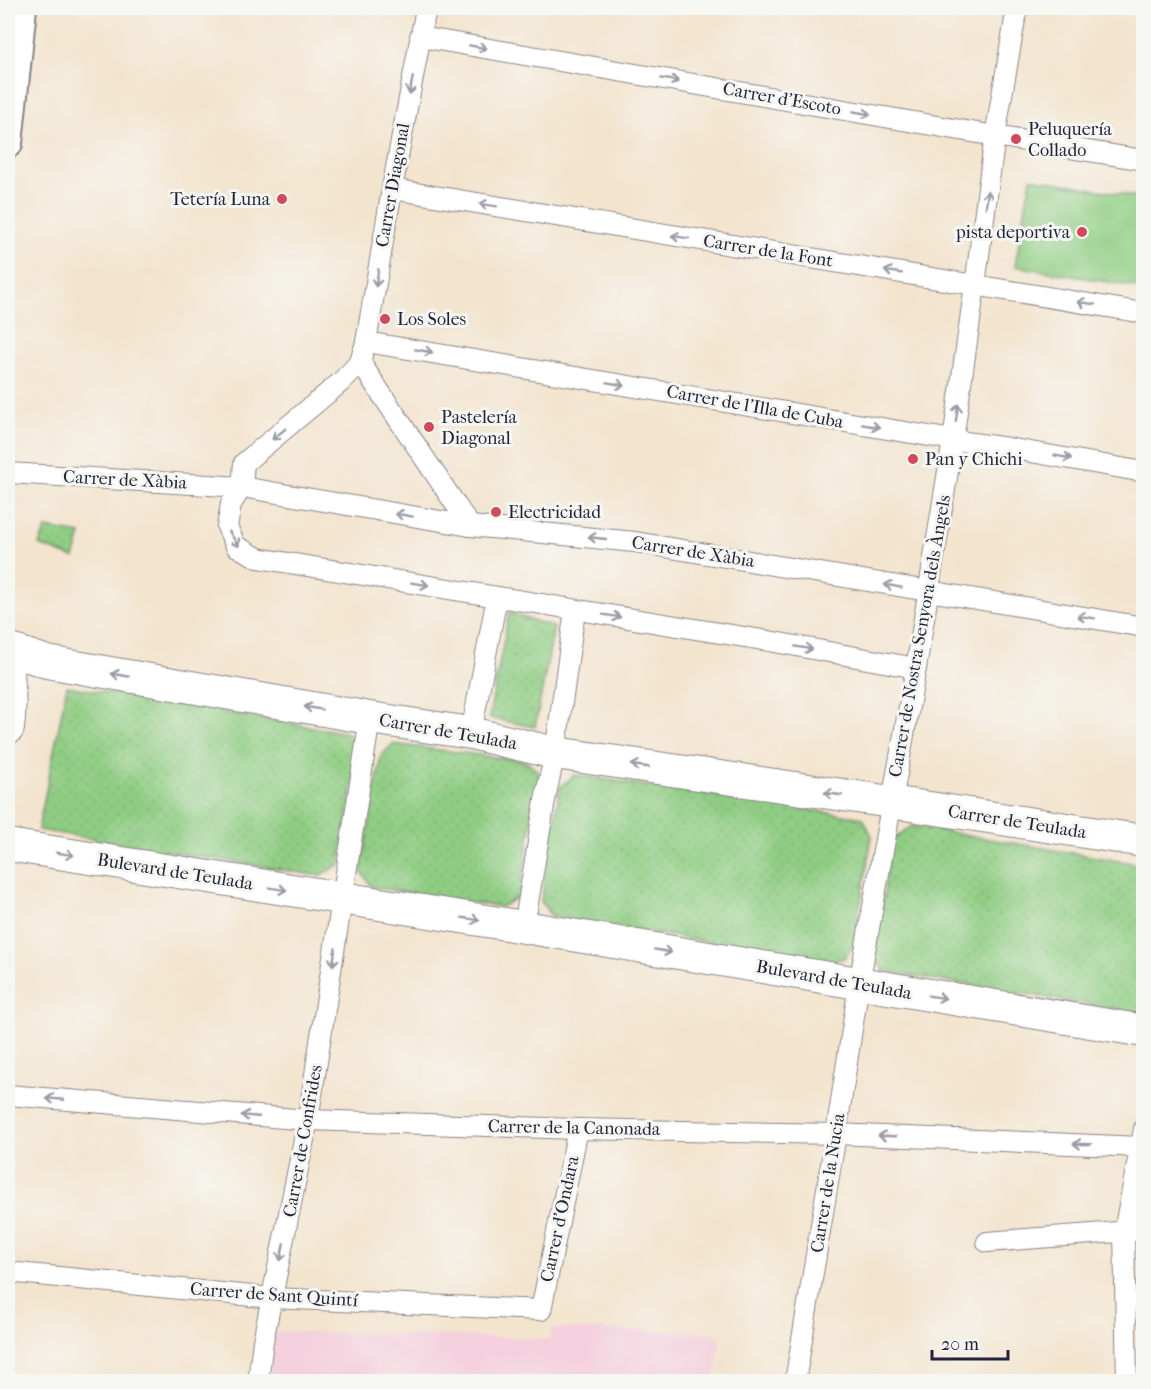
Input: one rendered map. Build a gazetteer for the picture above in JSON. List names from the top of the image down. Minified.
{"streets":{"main road":["Carrer de Teulada","Bulevard de Teulada"],"street":["Carrer d'Escoto","Carrer Diagonal","Carrer de la Font","Carrer de l'Illa de Cuba","Carrer de Xàbia","Carrer de Nostra Senyora dels Àngels","Carrer de la Canonada","Carrer de Confrides","Carrer de la Nucia","Carrer d'Ondara","Carrer de Sant Quintí"]},"crossings":[["Carrer d'Escoto","Carrer Diagonal"],["Carrer d'Escoto","Carrer de Nostra Senyora dels Àngels"],["Carrer Diagonal","Carrer de la Font"],["Carrer Diagonal","Carrer de l'Illa de Cuba"],["Carrer Diagonal","Carrer de Xàbia"],["Carrer de la Font","Carrer de Nostra Senyora dels Àngels"],["Carrer de l'Illa de Cuba","Carrer de Nostra Senyora dels Àngels"],["Carrer de Xàbia","Carrer de Nostra Senyora dels Àngels"],["Carrer de Nostra Senyora dels Àngels","Carrer de Teulada"],["Bulevard de Teulada","Carrer de Confrides"],["Bulevard de Teulada","Carrer de la Nucia"],["Carrer de la Canonada","Carrer de Confrides"],["Carrer de la Canonada","Carrer de la Nucia"],["Carrer de la Canonada","Carrer d'Ondara"],["Carrer de Confrides","Carrer de Sant Quintí"],["Carrer d'Ondara","Carrer de Sant Quintí"]],"one_way":["Carrer d'Escoto","Carrer Diagonal","Carrer de la Font","Carrer de l'Illa de Cuba","Carrer de Nostra Senyora dels Àngels","Carrer de Teulada","Bulevard de Teulada","Carrer de la Canonada","Carrer de Confrides"],"places":["Peluquería Collado","Tetería Luna","pista deportiva","Los Soles","Pastelería Diagonal","Pan y Chichi","Electricidad"],"scale_bar":"20 m"}
